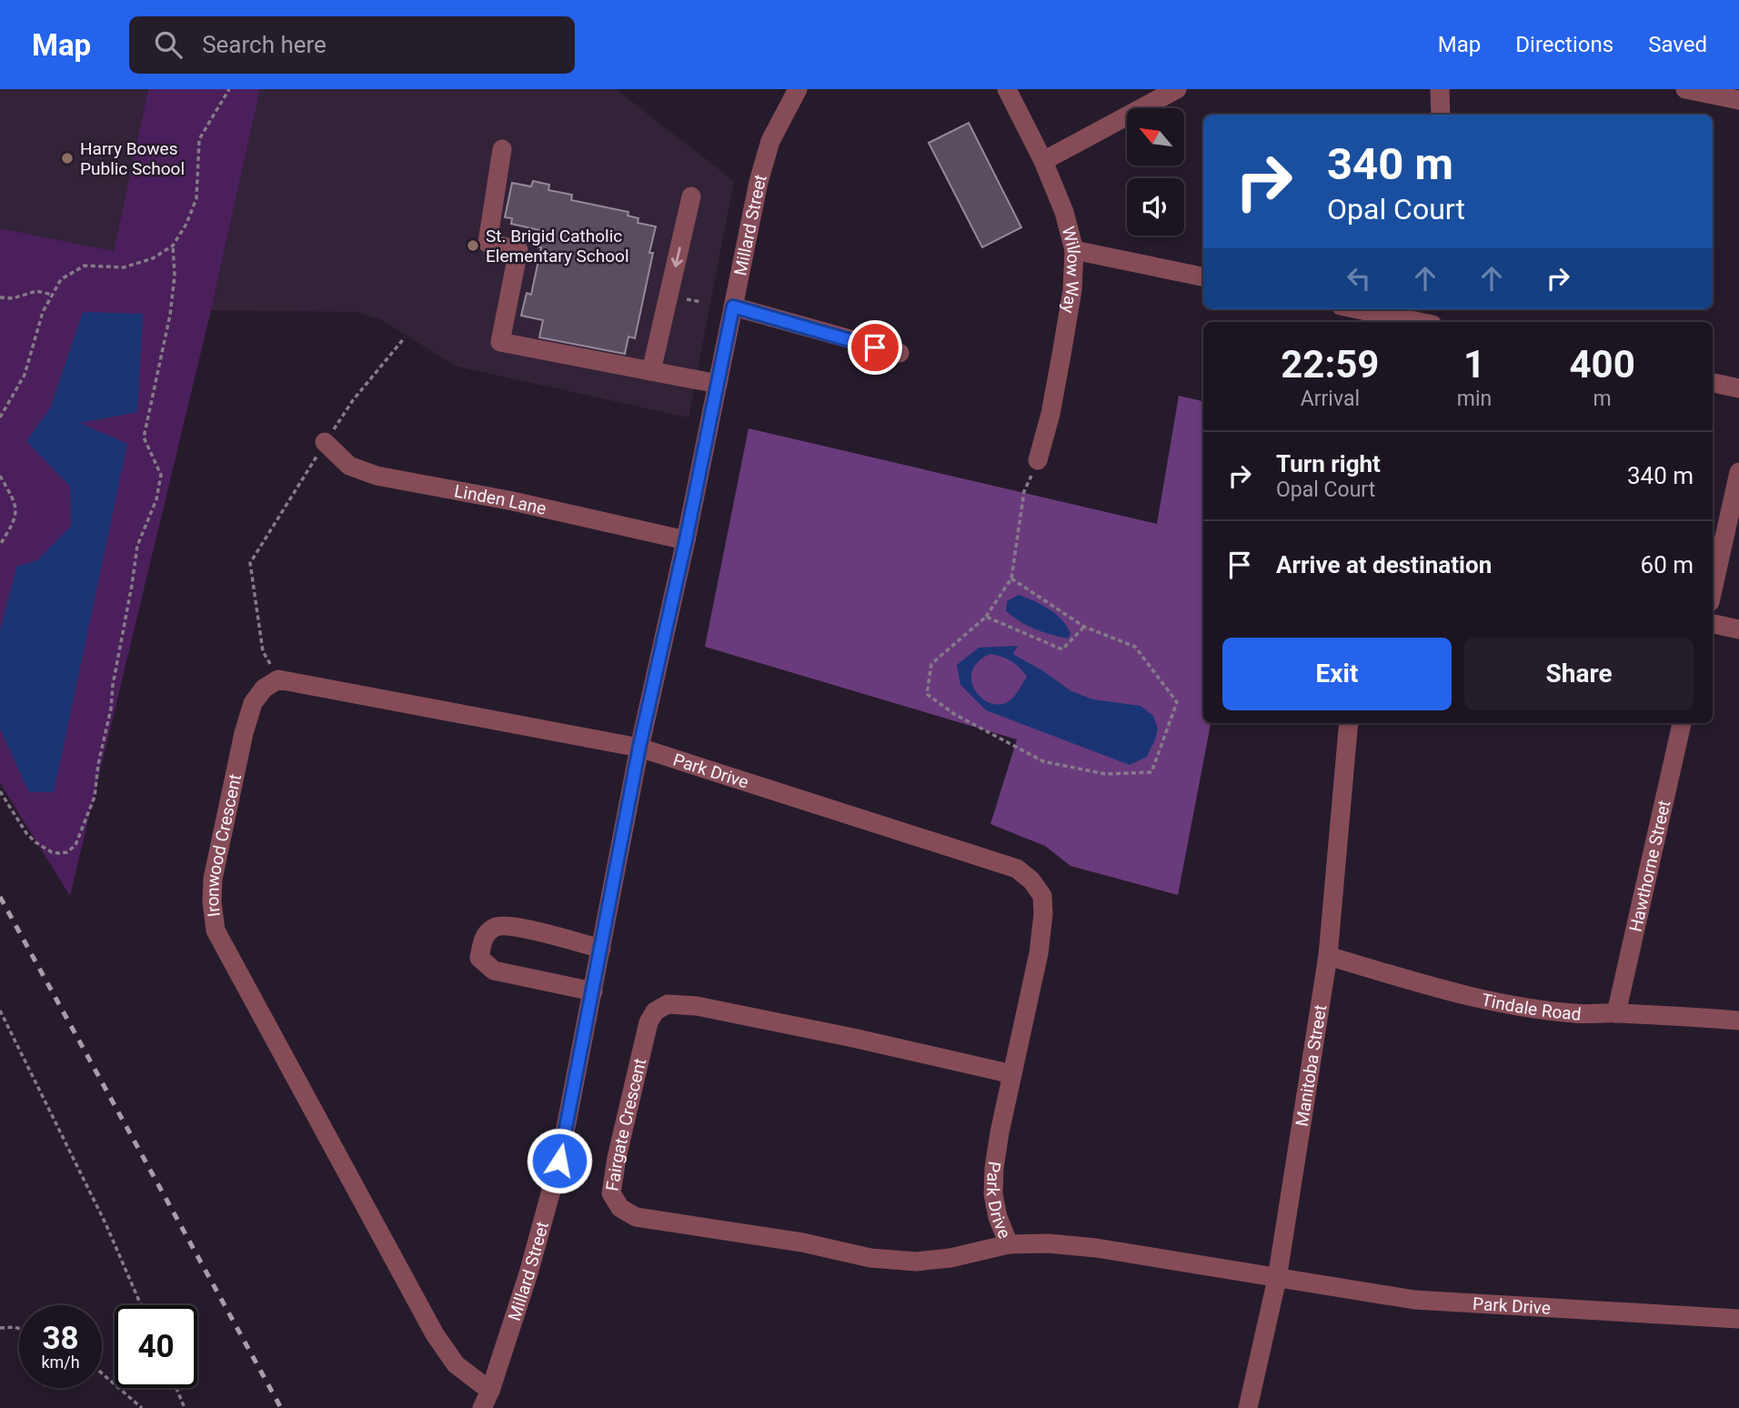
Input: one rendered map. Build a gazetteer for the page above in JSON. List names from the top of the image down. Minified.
{"streets":{"street":["Millard Street","Willow Way","Linden Lane","Park Drive","Ironwood Crescent","Hawthorne Street","Tindale Road","Manitoba Street","Fairgate Crescent"]},"crossings":[["Millard Street","Linden Lane"],["Millard Street","Park Drive"],["Millard Street","Ironwood Crescent"],["Park Drive","Manitoba Street"],["Park Drive","Fairgate Crescent"],["Hawthorne Street","Tindale Road"],["Tindale Road","Manitoba Street"]],"places":["Harry Bowes Public School","St. Brigid Catholic Elementary School"],"north":"top left","page":{"header":"Map","search":"Search here","nav":["Map","Directions","Saved"],"turn":["340 m","Opal Court"],"eta":["22:59","Arrival","1","min","400","m"],"list":[{"name":"Turn right","note":"Opal Court","value":"340 m"},{"name":"Arrive at destination","value":"60 m"}],"buttons":["Exit","Share"],"speed":"38 km/h","limit":"40"}}
